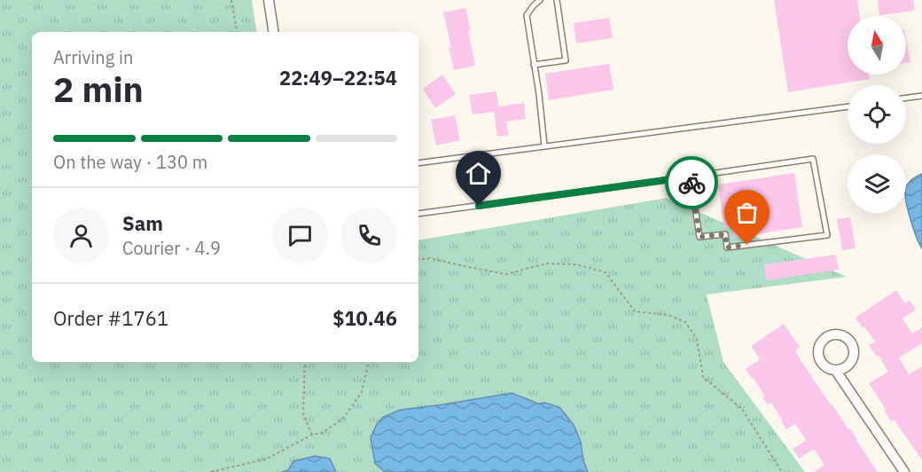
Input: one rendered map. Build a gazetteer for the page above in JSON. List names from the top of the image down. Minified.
{"north":"top","page":{"heading":["2 min","Arriving in","22:49–22:54"],"panel":["Sam","Courier · 4.9","Order #1761","$10.46"],"bar":"On the way · 130 m"}}
